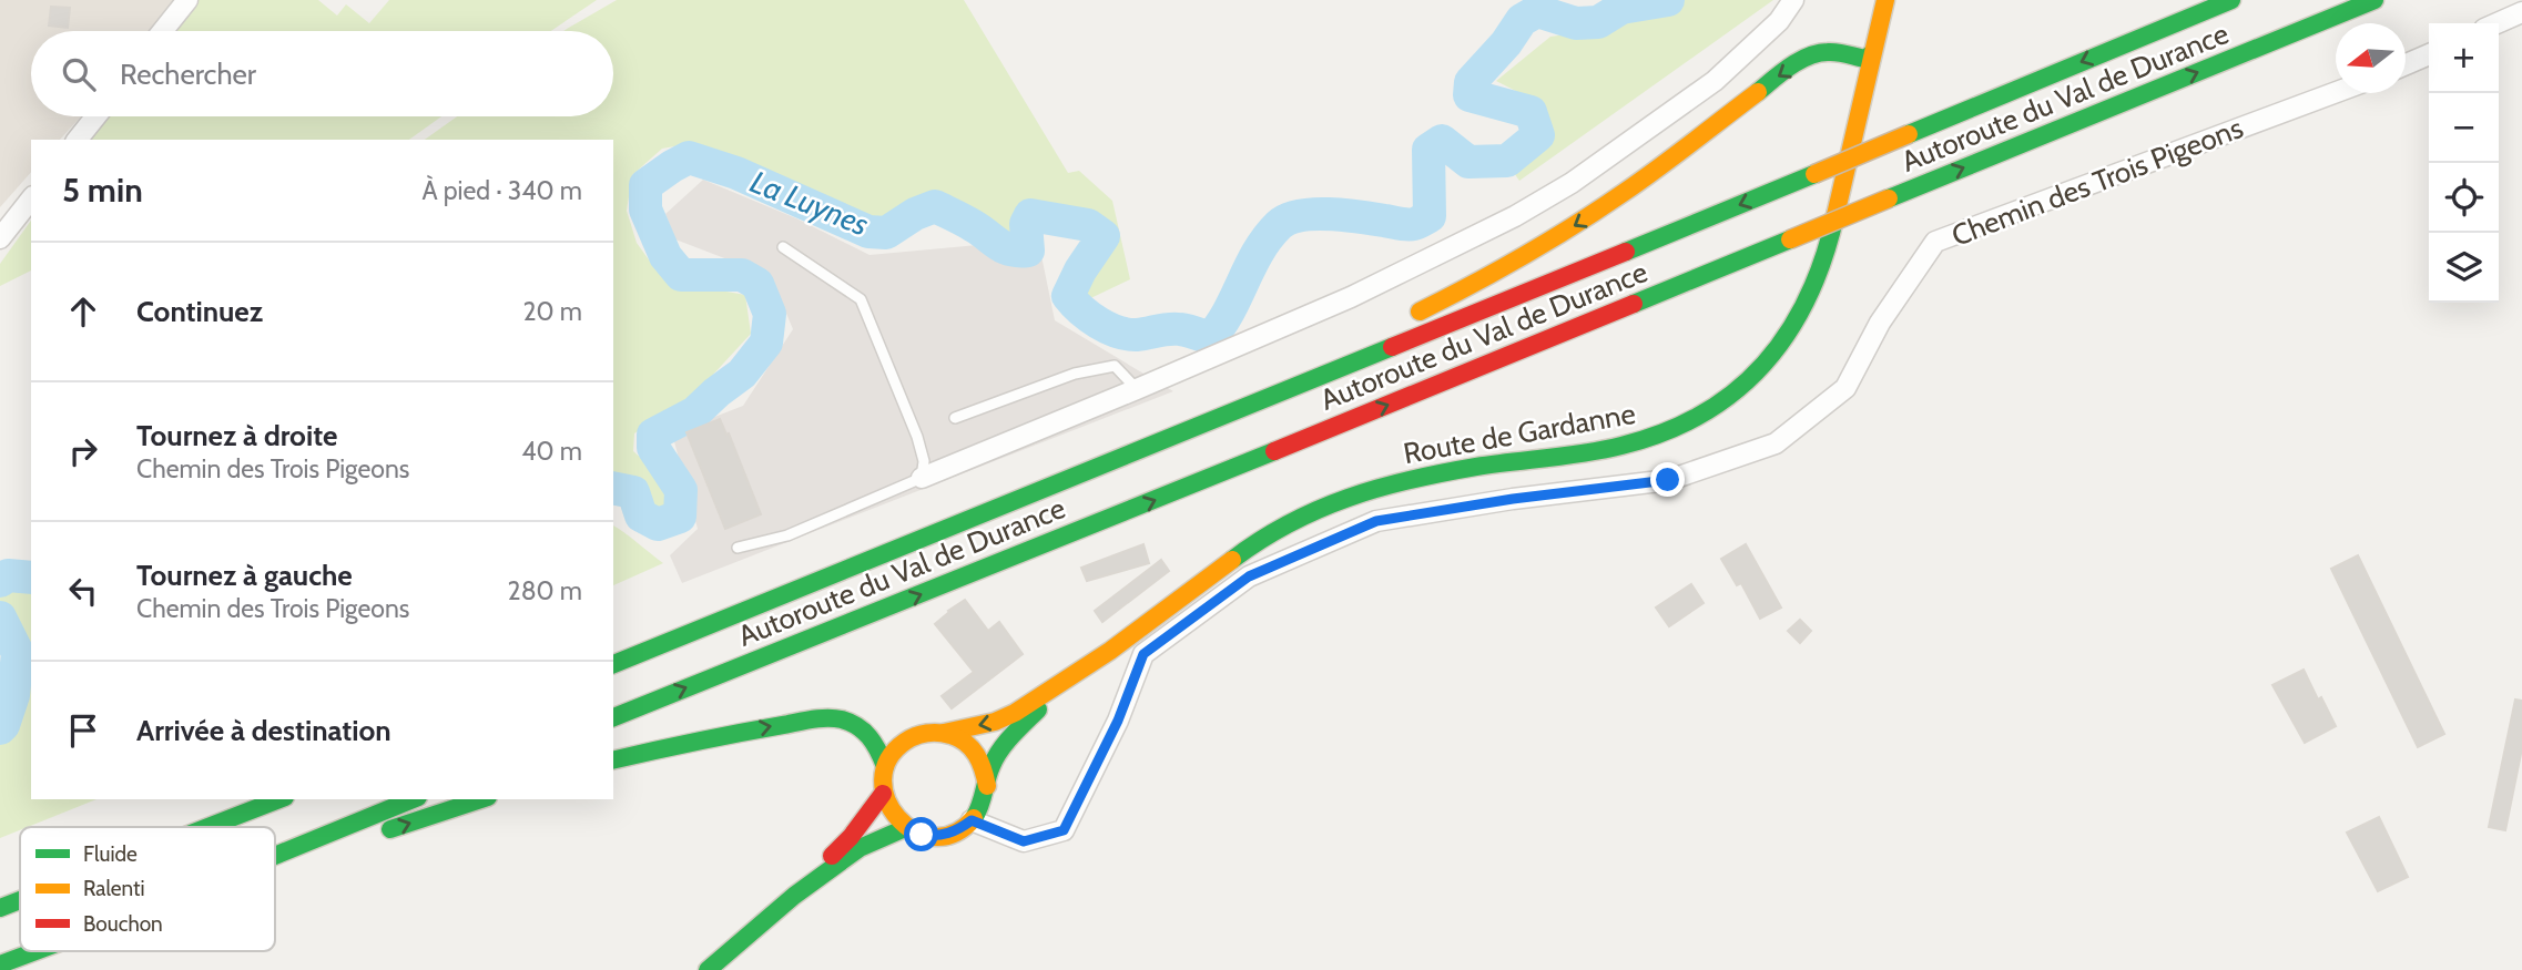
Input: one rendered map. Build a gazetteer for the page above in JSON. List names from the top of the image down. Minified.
{"streets":{"main road":["Autoroute du Val de Durance","Route de Gardanne"],"street":["Chemin des Trois Pigeons"]},"water":["La Luynes"],"legend":["Fluide","Ralenti","Bouchon"],"north":"left","page":{"map_buttons":["+","−"],"search":"Rechercher","heading":["5 min","À pied · 340 m"],"list":[["Continuez","20 m"],["Tournez à droite","Chemin des Trois Pigeons","40 m"],["Tournez à gauche","Chemin des Trois Pigeons","280 m"],"Arrivée à destination"]}}
